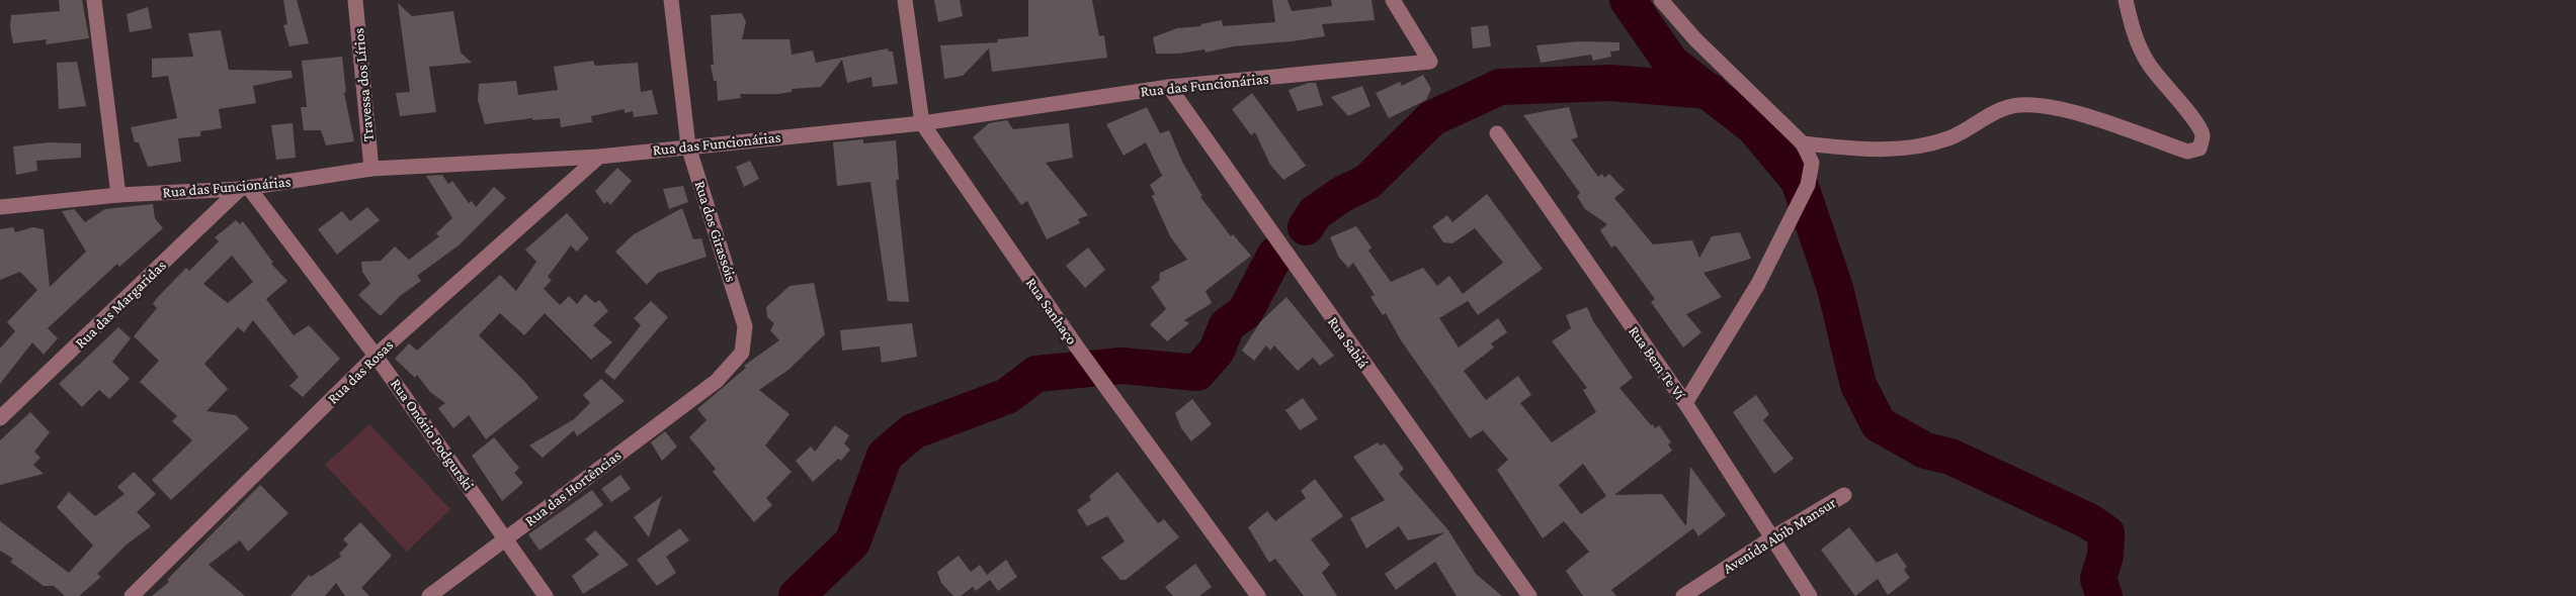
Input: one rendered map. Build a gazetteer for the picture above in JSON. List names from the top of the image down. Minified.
{"streets":{"street":["Travessa dos Lírios","Rua das Funcionárias","Rua dos Girassóis","Rua das Margaridas","Rua Sanhaço","Rua Sabiá","Rua Bem Te Ví","Rua das Rosas","Rua Onório Podgurski","Rua das Hortências","Avenida Abib Mansur"]},"crossings":[["Travessa dos Lírios","Rua das Funcionárias"],["Rua das Funcionárias","Rua dos Girassóis"],["Rua das Funcionárias","Rua das Margaridas"],["Rua das Funcionárias","Rua Sanhaço"],["Rua das Funcionárias","Rua Sabiá"],["Rua das Funcionárias","Rua das Rosas"],["Rua das Funcionárias","Rua Onório Podgurski"],["Rua dos Girassóis","Rua das Hortências"],["Rua das Margaridas","Rua Onório Podgurski"],["Rua Bem Te Ví","Avenida Abib Mansur"],["Rua das Rosas","Rua Onório Podgurski"],["Rua Onório Podgurski","Rua das Hortências"]]}
